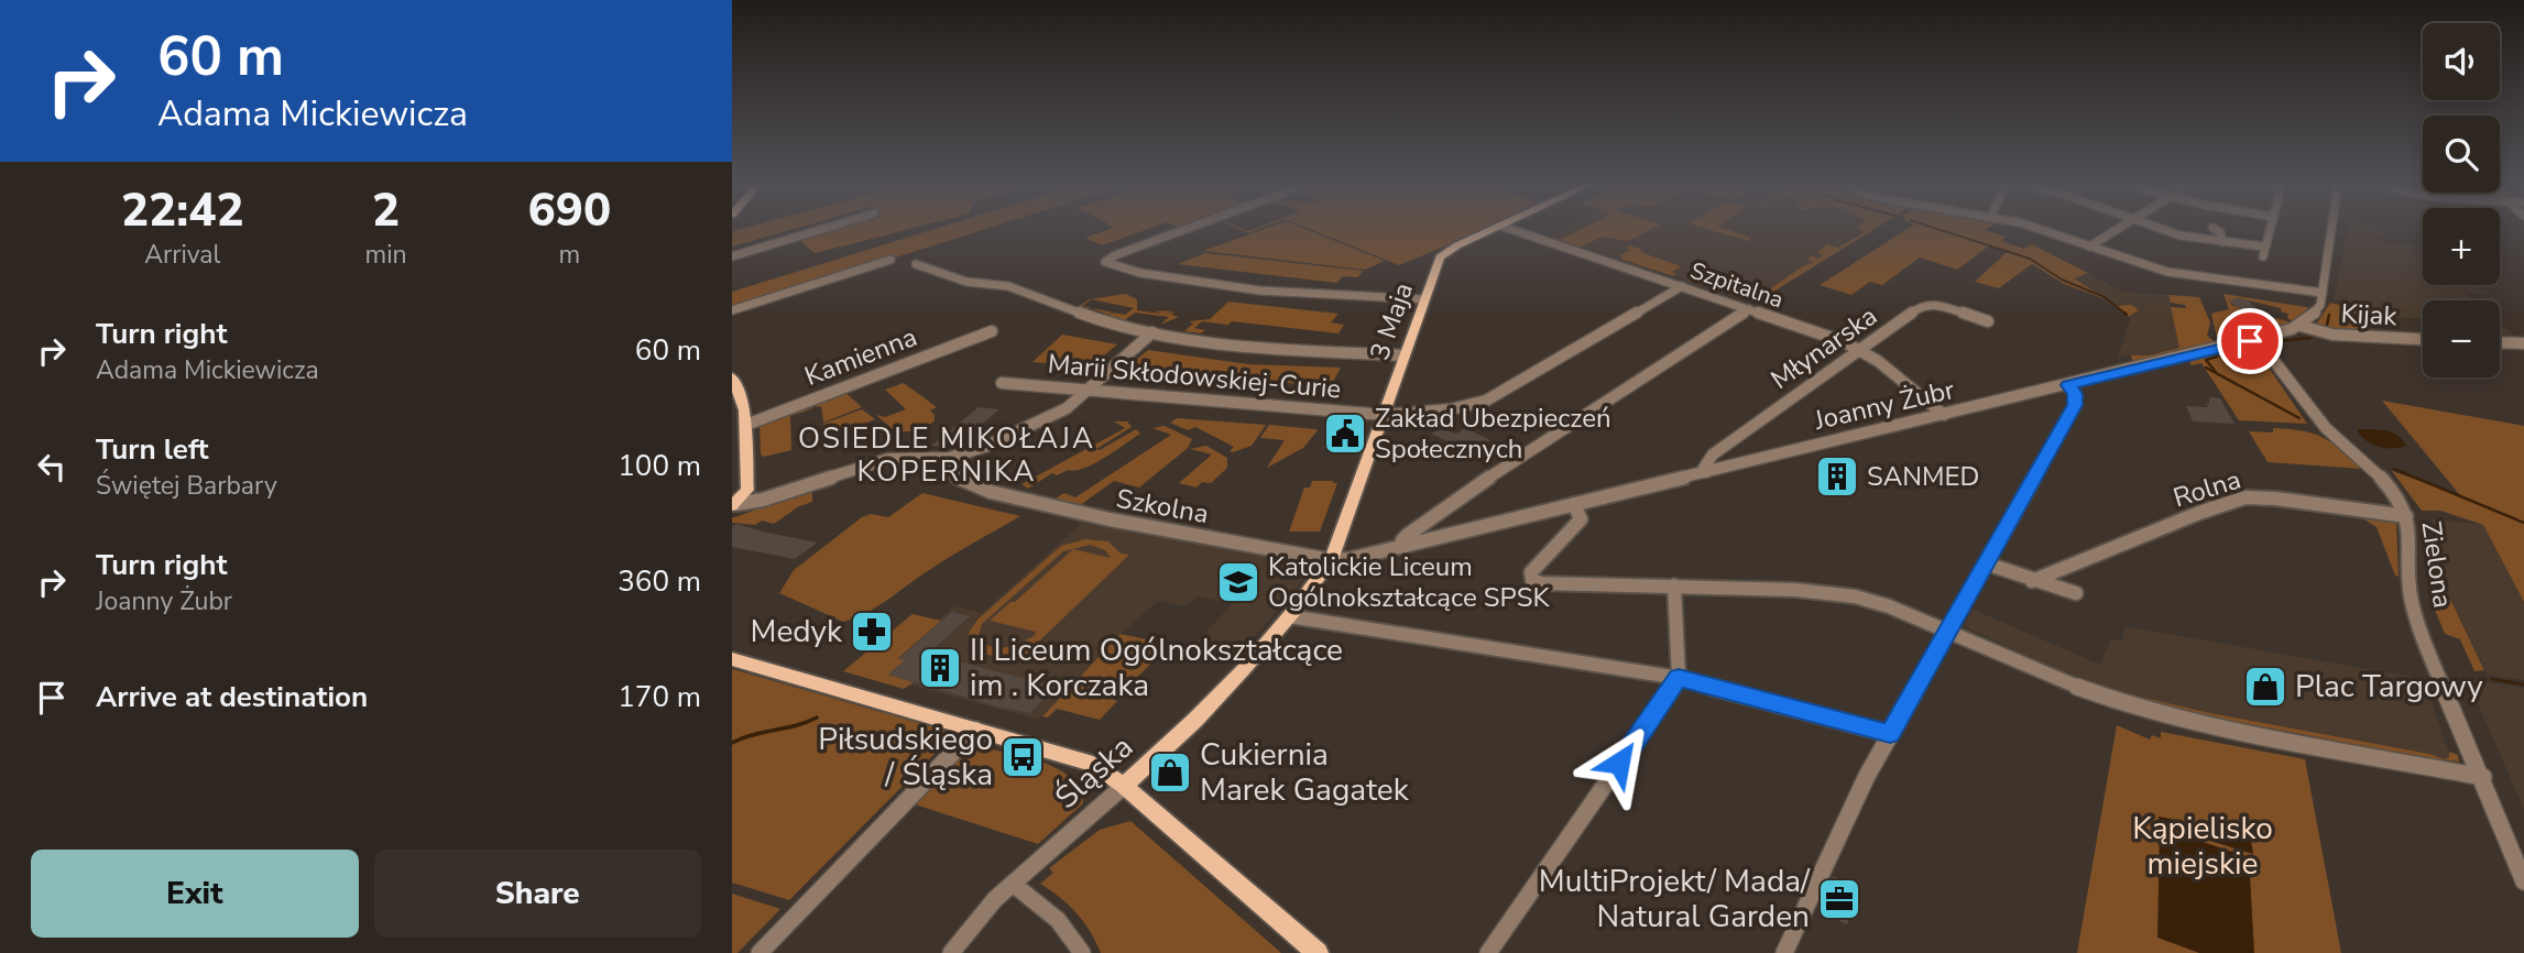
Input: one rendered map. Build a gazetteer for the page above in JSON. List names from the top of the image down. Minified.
{"streets":{"main road":["3 Maja","Śląska"],"street":["Szpitalna","Kijak","Młynarska","Kamienna","Marii Skłodowskiej-Curie","Joanny Żubr","Rolna","Szkolna","Zielona"]},"crossings":[["Szpitalna","Młynarska"],["Szpitalna","Marii Skłodowskiej-Curie"],["Szpitalna","Joanny Żubr"],["Kijak","Joanny Żubr"],["3 Maja","Marii Skłodowskiej-Curie"],["3 Maja","Joanny Żubr"],["3 Maja","Szkolna"],["3 Maja","Śląska"],["Młynarska","Joanny Żubr"],["Joanny Żubr","Szkolna"],["Joanny Żubr","Zielona"],["Joanny Żubr","Śląska"],["Rolna","Zielona"],["Szkolna","Śląska"]],"districts":["OSIEDLE MIKOŁAJA KOPERNIKA"],"parks":["Kąpielisko miejskie"],"places":{"public building":["Zakład Ubezpieczeń Społecznych"],"building":["SANMED","II Liceum Ogólnokształcące im . Korczaka"],"school or university":["Katolickie Liceum Ogólnokształcące SPSK"],"pharmacy":["Medyk"],"shop":["Plac Targowy","Cukiernia Marek Gagatek"],"bus stop":["Piłsudskiego / Śląska"],"office":["MultiProjekt/ Mada/ Natural Garden"]},"page":{"turn":["60 m","Adama Mickiewicza"],"map_buttons":["+","−"],"eta":["22:42","Arrival","2","min","690","m"],"list":[{"name":"Turn right","note":"Adama Mickiewicza","value":"60 m"},{"name":"Turn left","note":"Świętej Barbary","value":"100 m"},{"name":"Turn right","note":"Joanny Żubr","value":"360 m"},{"name":"Arrive at destination","value":"170 m"}],"buttons":["Exit","Share"]}}
